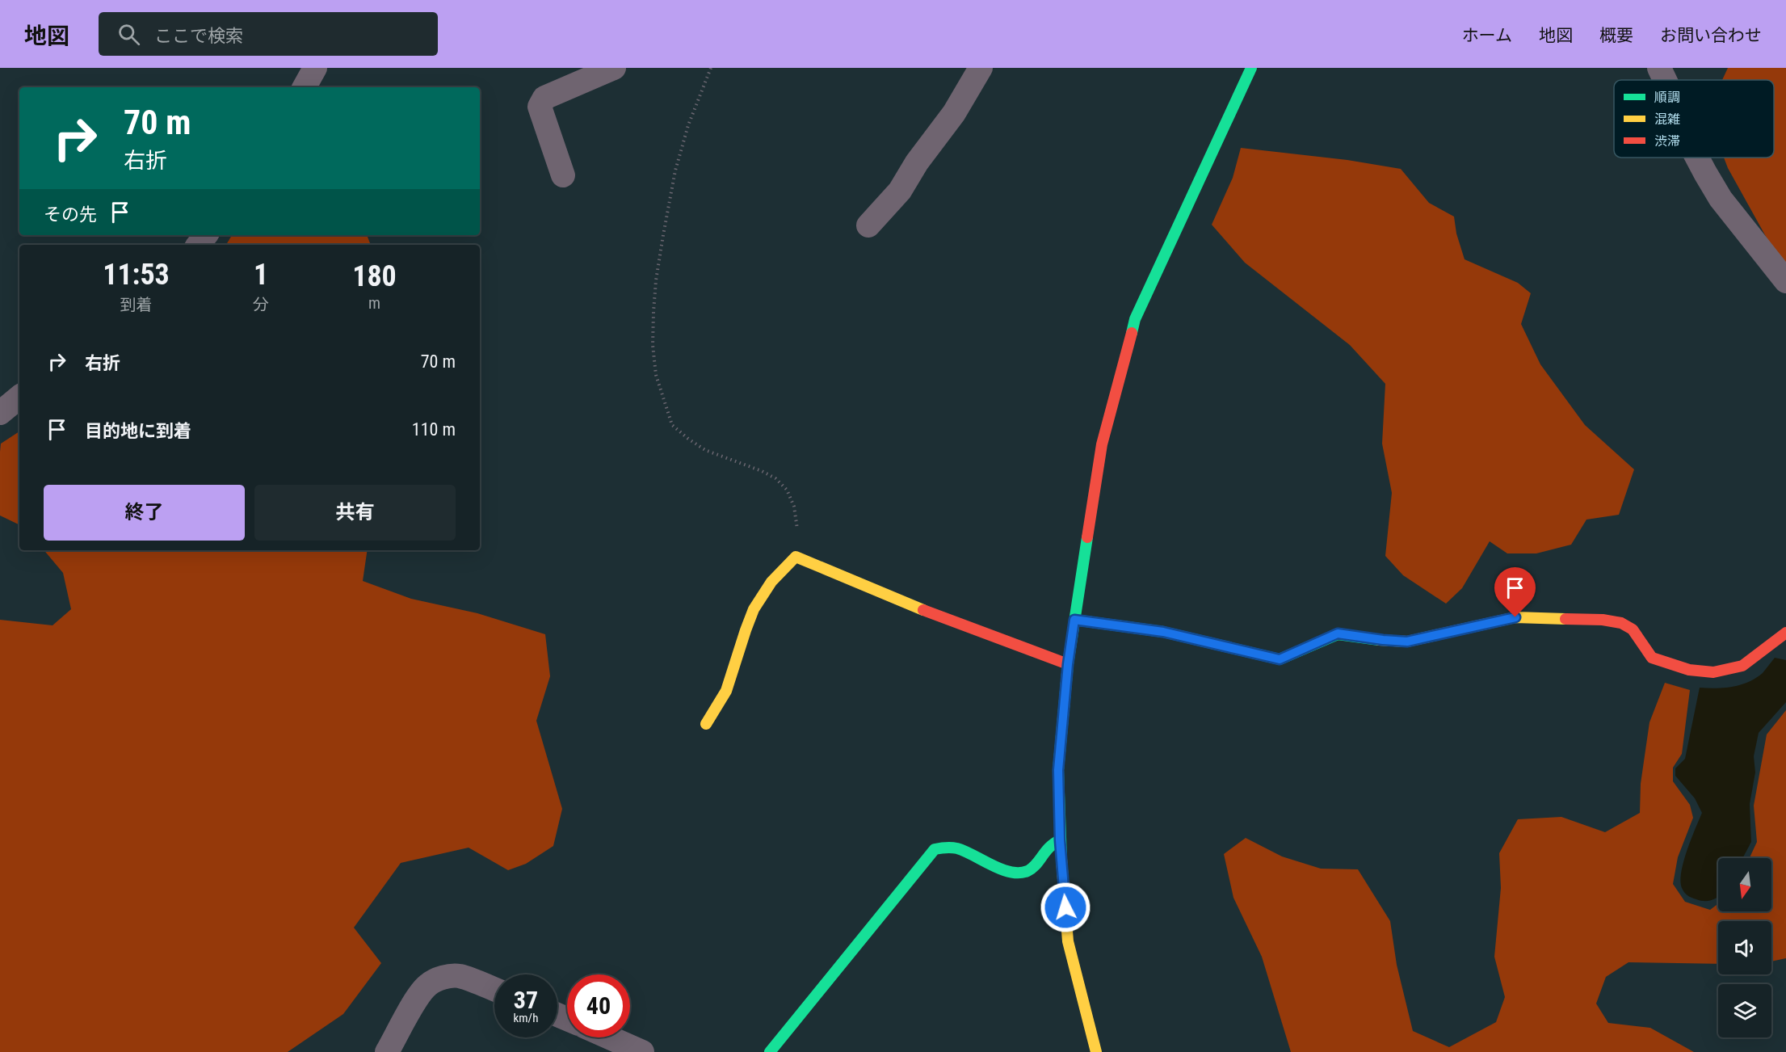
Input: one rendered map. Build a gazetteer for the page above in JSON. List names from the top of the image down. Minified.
{"legend":["順調","混雑","渋滞"],"north":"bottom","page":{"header":"地図","search":"ここで検索","nav":["ホーム","地図","概要","お問い合わせ"],"turn":["70 m","右折"],"then":"その先","eta":["11:53","到着","1","分","180","m"],"list":[{"name":"右折","value":"70 m"},{"name":"目的地に到着","value":"110 m"}],"buttons":["終了","共有"],"speed":"37 km/h","limit":"40"}}
